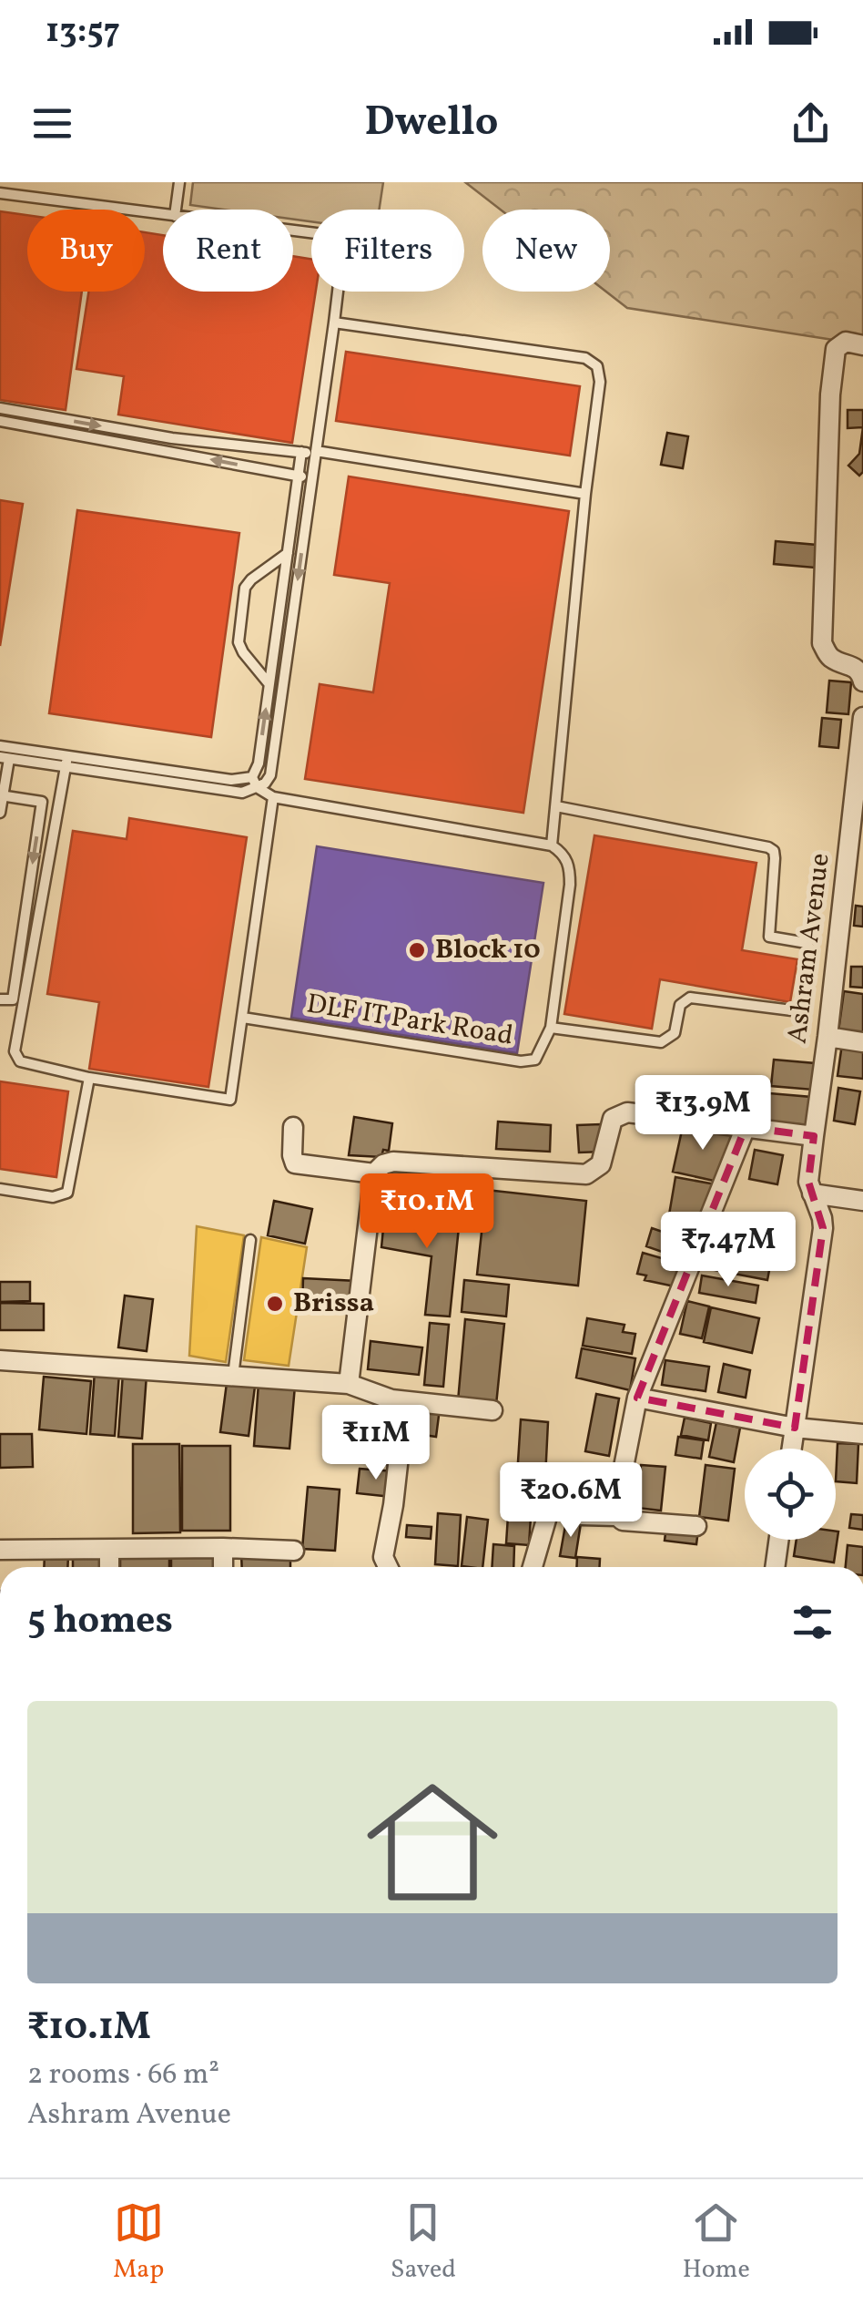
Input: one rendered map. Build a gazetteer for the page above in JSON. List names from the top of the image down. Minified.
{"streets":{"street":["Ashram Avenue"],"lane":["DLF IT Park Road"]},"places":["Block 10","Brissa"],"page":{"status":"13:57","header":"Dwello","chip":["Buy","Rent","Filters","New"],"price":["₹13.9M","₹10.1M","₹7.47M","₹11M","₹20.6M"],"heading":"5 homes","list":[{"name":"₹10.1M","note":"2 rooms · 66 m² · Ashram Avenue"}],"tabs":["Map","Saved","Home"]}}
